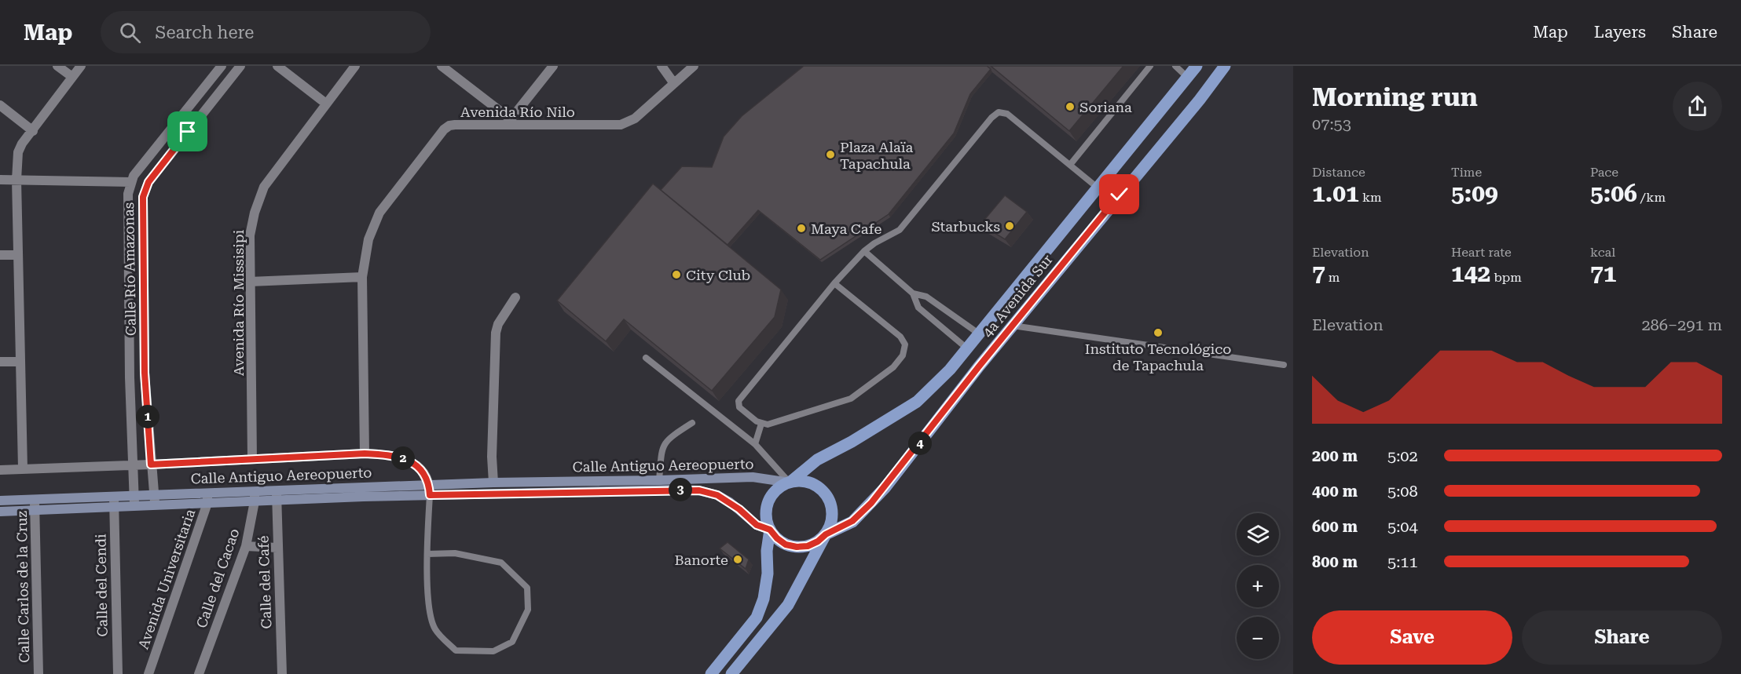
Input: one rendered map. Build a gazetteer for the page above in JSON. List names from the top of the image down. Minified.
{"streets":{"main road":["4a Avenida Sur","Calle Antiguo Aereopuerto"],"street":["Avenida Río Nilo","Calle Río Amazonas","Avenida Río Missisipi","Calle del Cacao","Avenida Universitaria","Calle del Café","Calle del Cendi","Calle Carlos de la Cruz"]},"crossings":[["Calle Río Amazonas","Calle Antiguo Aereopuerto"],["4a Avenida Sur","Calle Antiguo Aereopuerto"],["Calle Antiguo Aereopuerto","Calle del Cacao"],["Calle Antiguo Aereopuerto","Avenida Universitaria"],["Calle Antiguo Aereopuerto","Calle del Café"],["Calle Antiguo Aereopuerto","Calle del Cendi"],["Calle Antiguo Aereopuerto","Calle Carlos de la Cruz"]],"places":["Soriana","Plaza Alaïa Tapachula","Starbucks","Maya Cafe","City Club","Instituto Tecnológico de Tapachula","Banorte"],"page":{"header":"Map","search":"Search here","nav":["Map","Layers","Share"],"heading":["Morning run","07:53"],"stats":[["Distance","1.01 km"],["Time","5:09"],["Pace","5:06 /km"],["Elevation","7 m"],["Heart rate","142 bpm"],["kcal","71"]],"chart":["Elevation","286–291 m"],"pins":["1","4","2","3"],"list":[{"name":"200 m","note":"5:02"},{"name":"400 m","note":"5:08"},{"name":"600 m","note":"5:04"},{"name":"800 m","note":"5:11"}],"map_buttons":["+","−"],"buttons":["Save","Share"]}}
